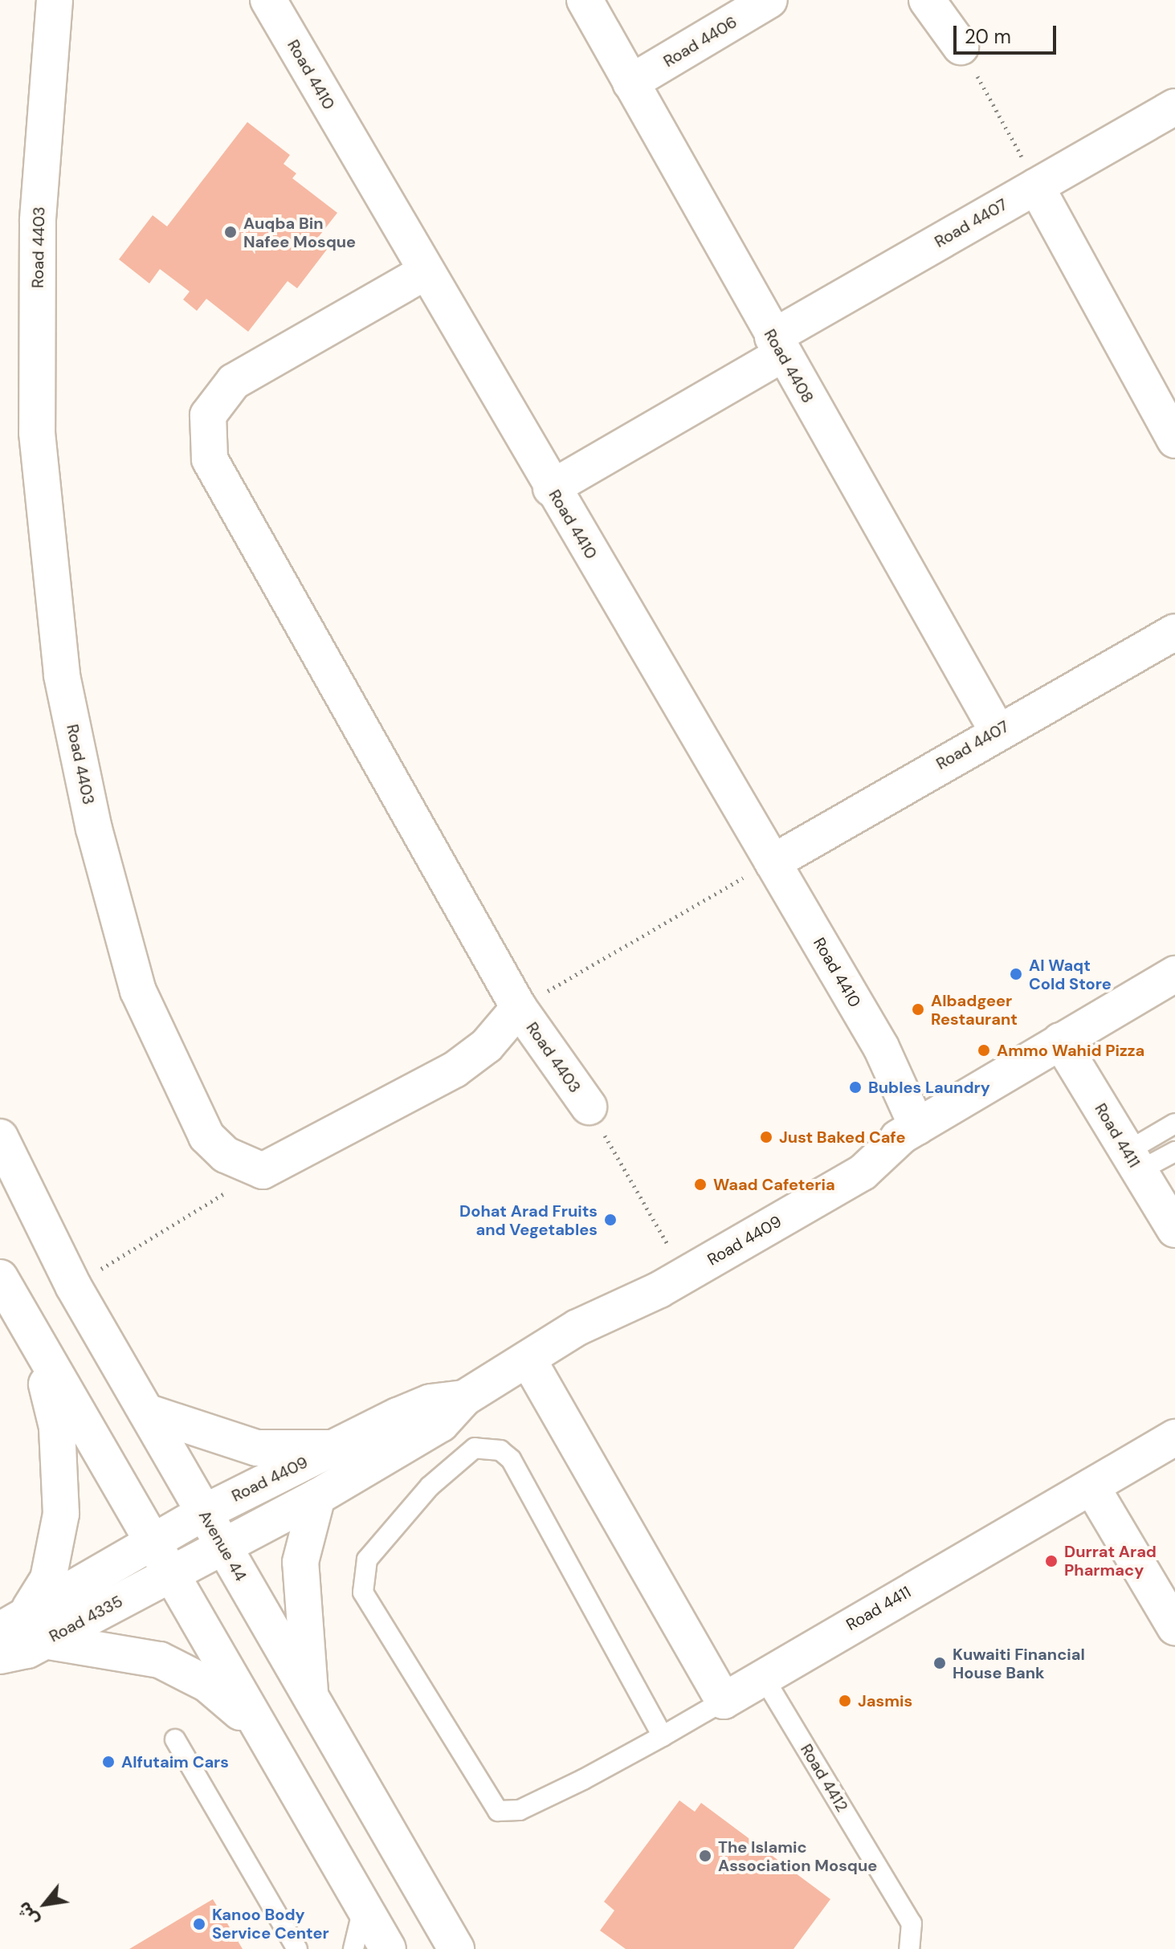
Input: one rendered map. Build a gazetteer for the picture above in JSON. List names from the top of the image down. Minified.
{"streets":{"street":["Road 4406","Road 4410","Road 4407","Road 4403","Road 4408","Road 4411","Road 4409","Avenue 44","Road 4335"],"lane":["Road 4412"]},"crossings":[["Road 4406","Road 4408"],["Road 4410","Road 4407"],["Road 4410","Road 4403"],["Road 4410","Road 4409"],["Road 4407","Road 4408"],["Road 4411","Road 4409"],["Road 4411","Road 4412"],["Road 4409","Avenue 44"],["Road 4409","Road 4335"]],"places":["Auqba Bin Nafee Mosque","Al Waqt Cold Store","Albadgeer Restaurant","Ammo Wahid Pizza","Bubles Laundry","Just Baked Cafe","Waad Cafeteria","Dohat Arad Fruits and Vegetables","Durrat Arad Pharmacy","Kuwaiti Financial House Bank","Jasmis","Alfutaim Cars","The Islamic Association Mosque","Kanoo Body Service Center"],"scale_bar":"20 m","north":"bottom left"}
